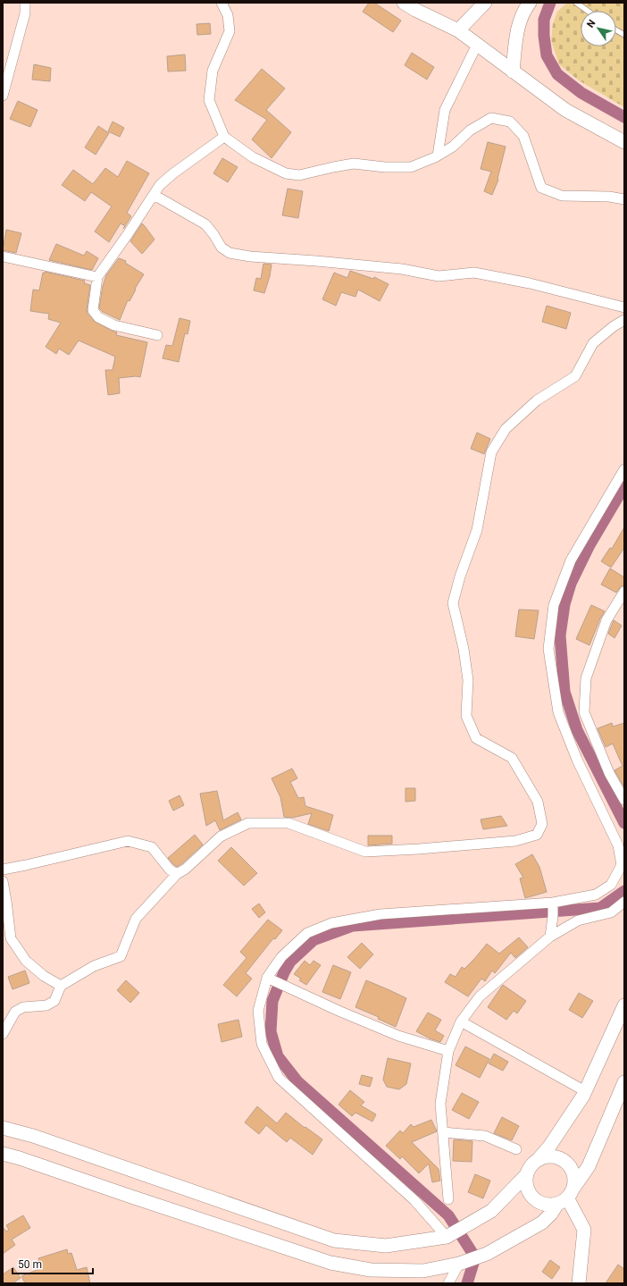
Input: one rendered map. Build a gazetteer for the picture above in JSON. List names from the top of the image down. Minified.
{"scale_bar":"50 m","north":"top left"}
